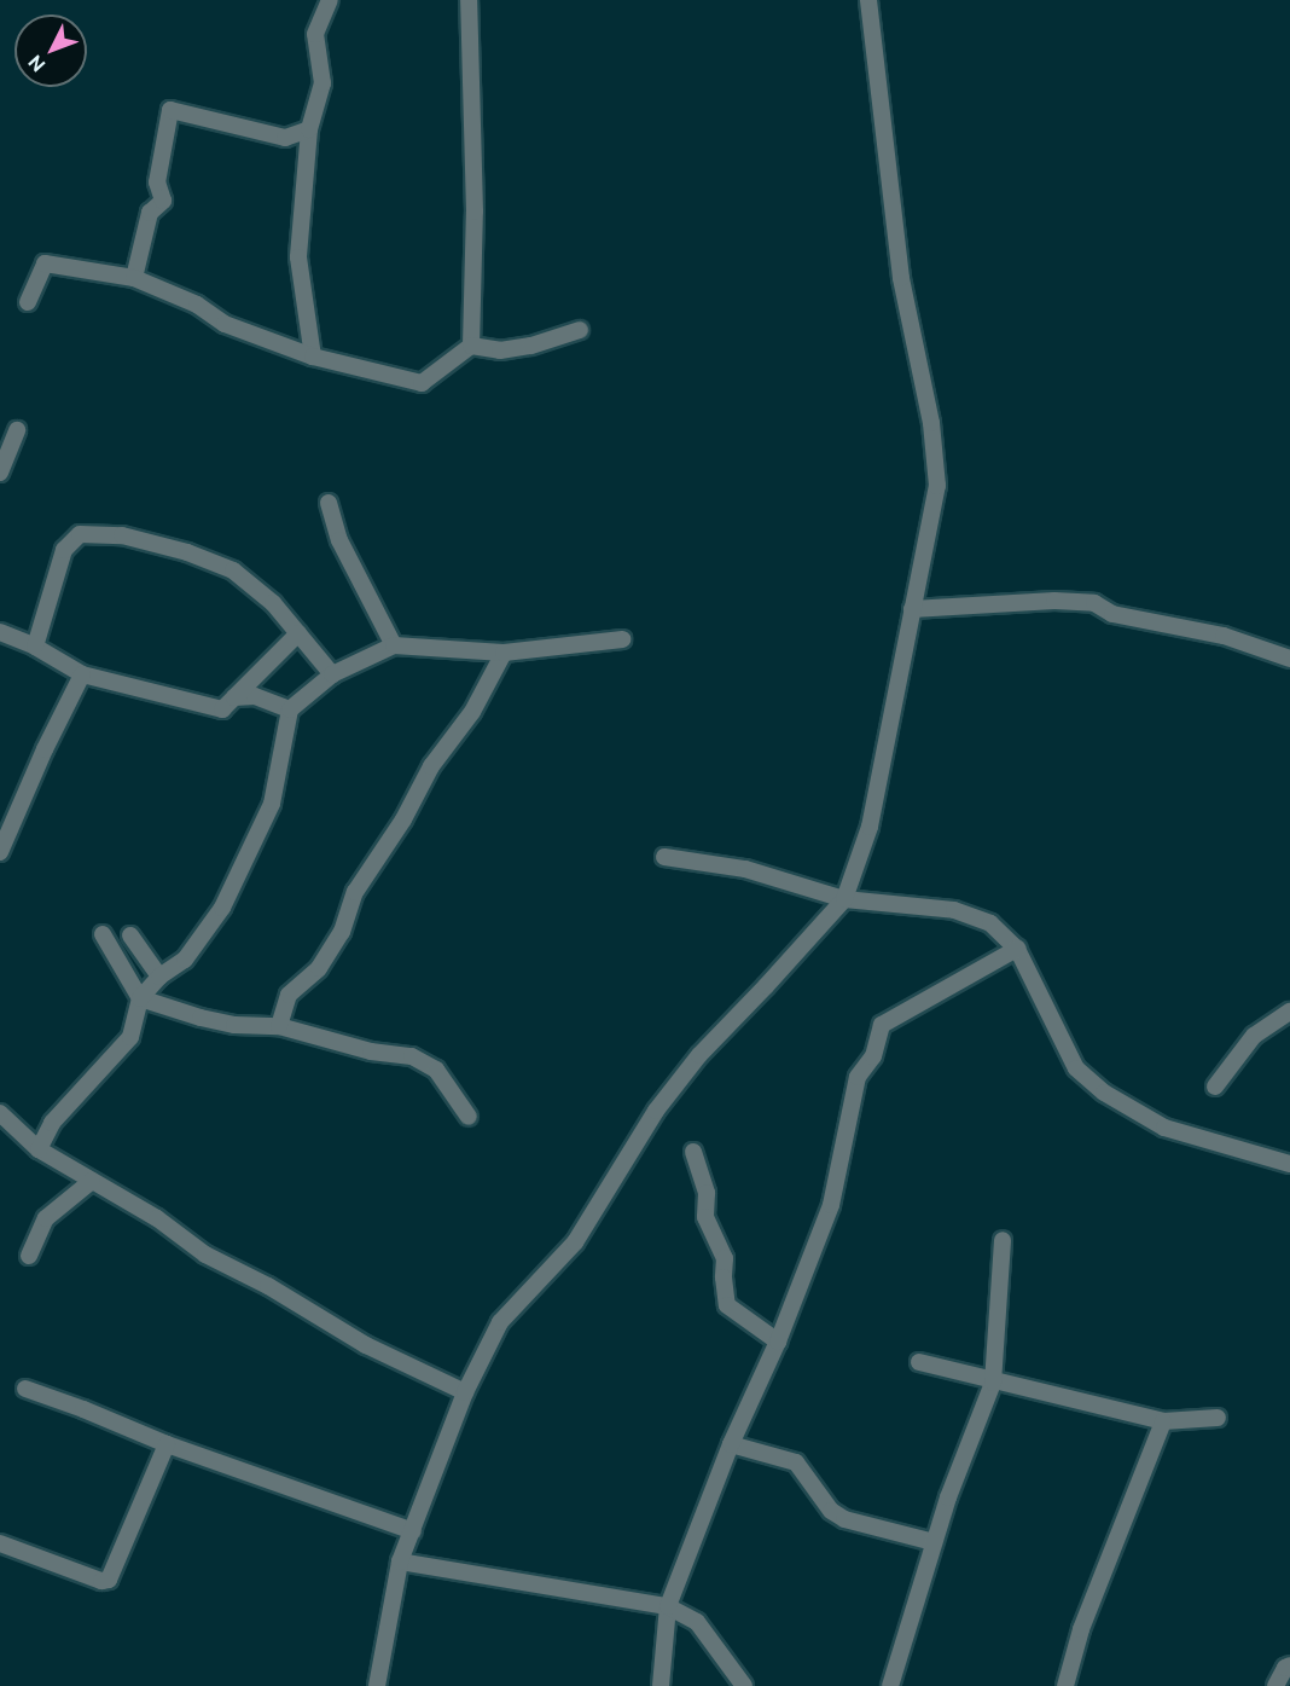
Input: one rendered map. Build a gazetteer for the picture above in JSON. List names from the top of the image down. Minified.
{"north":"bottom left"}
